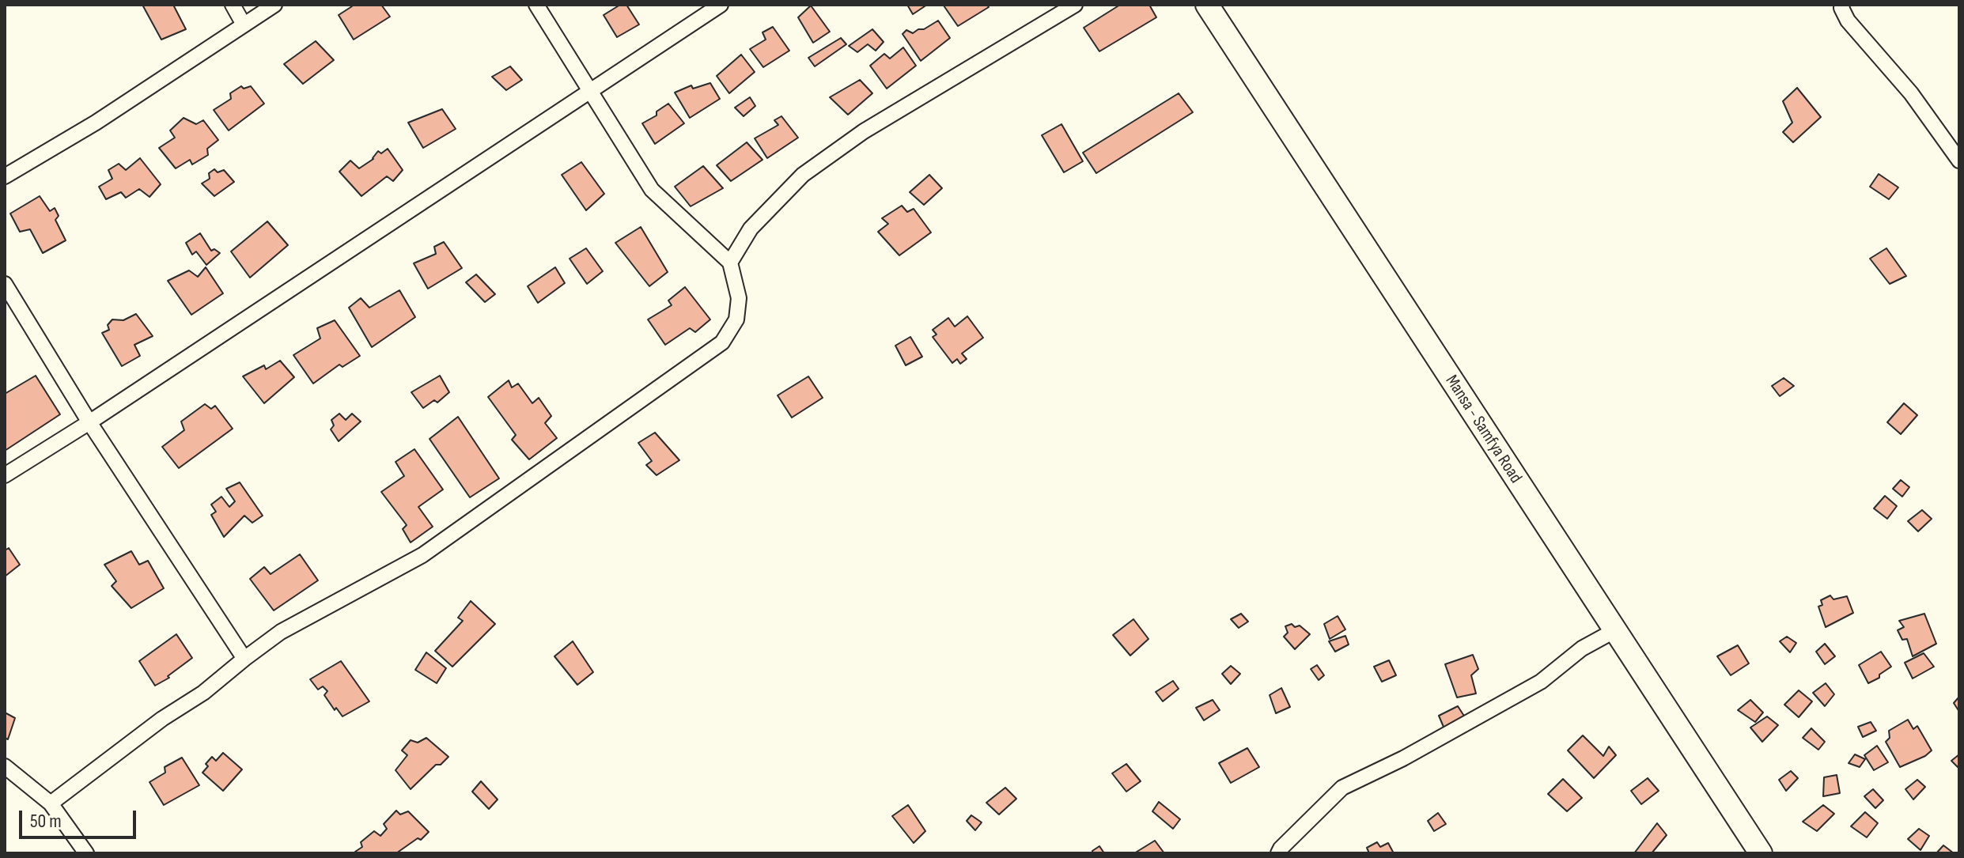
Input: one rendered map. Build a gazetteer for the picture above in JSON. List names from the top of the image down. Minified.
{"streets":{"main road":["Mansa - Samfya Road"]},"scale_bar":"50 m"}
